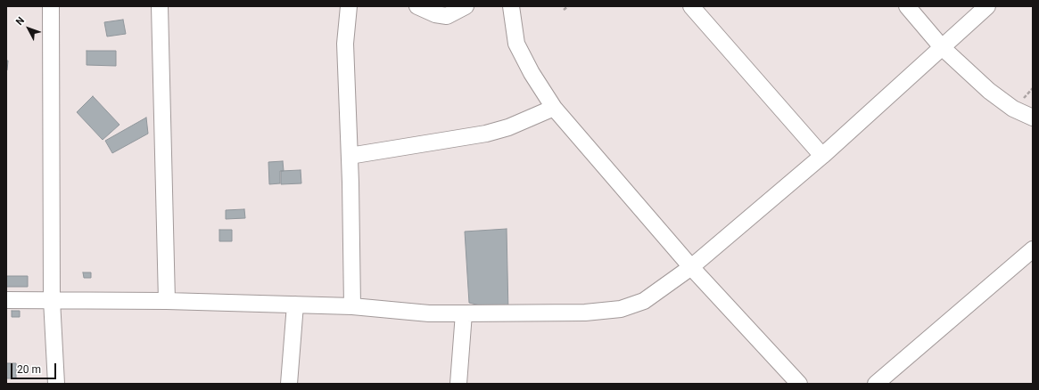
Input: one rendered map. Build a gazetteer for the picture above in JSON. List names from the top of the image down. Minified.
{"scale_bar":"20 m","north":"top left"}
